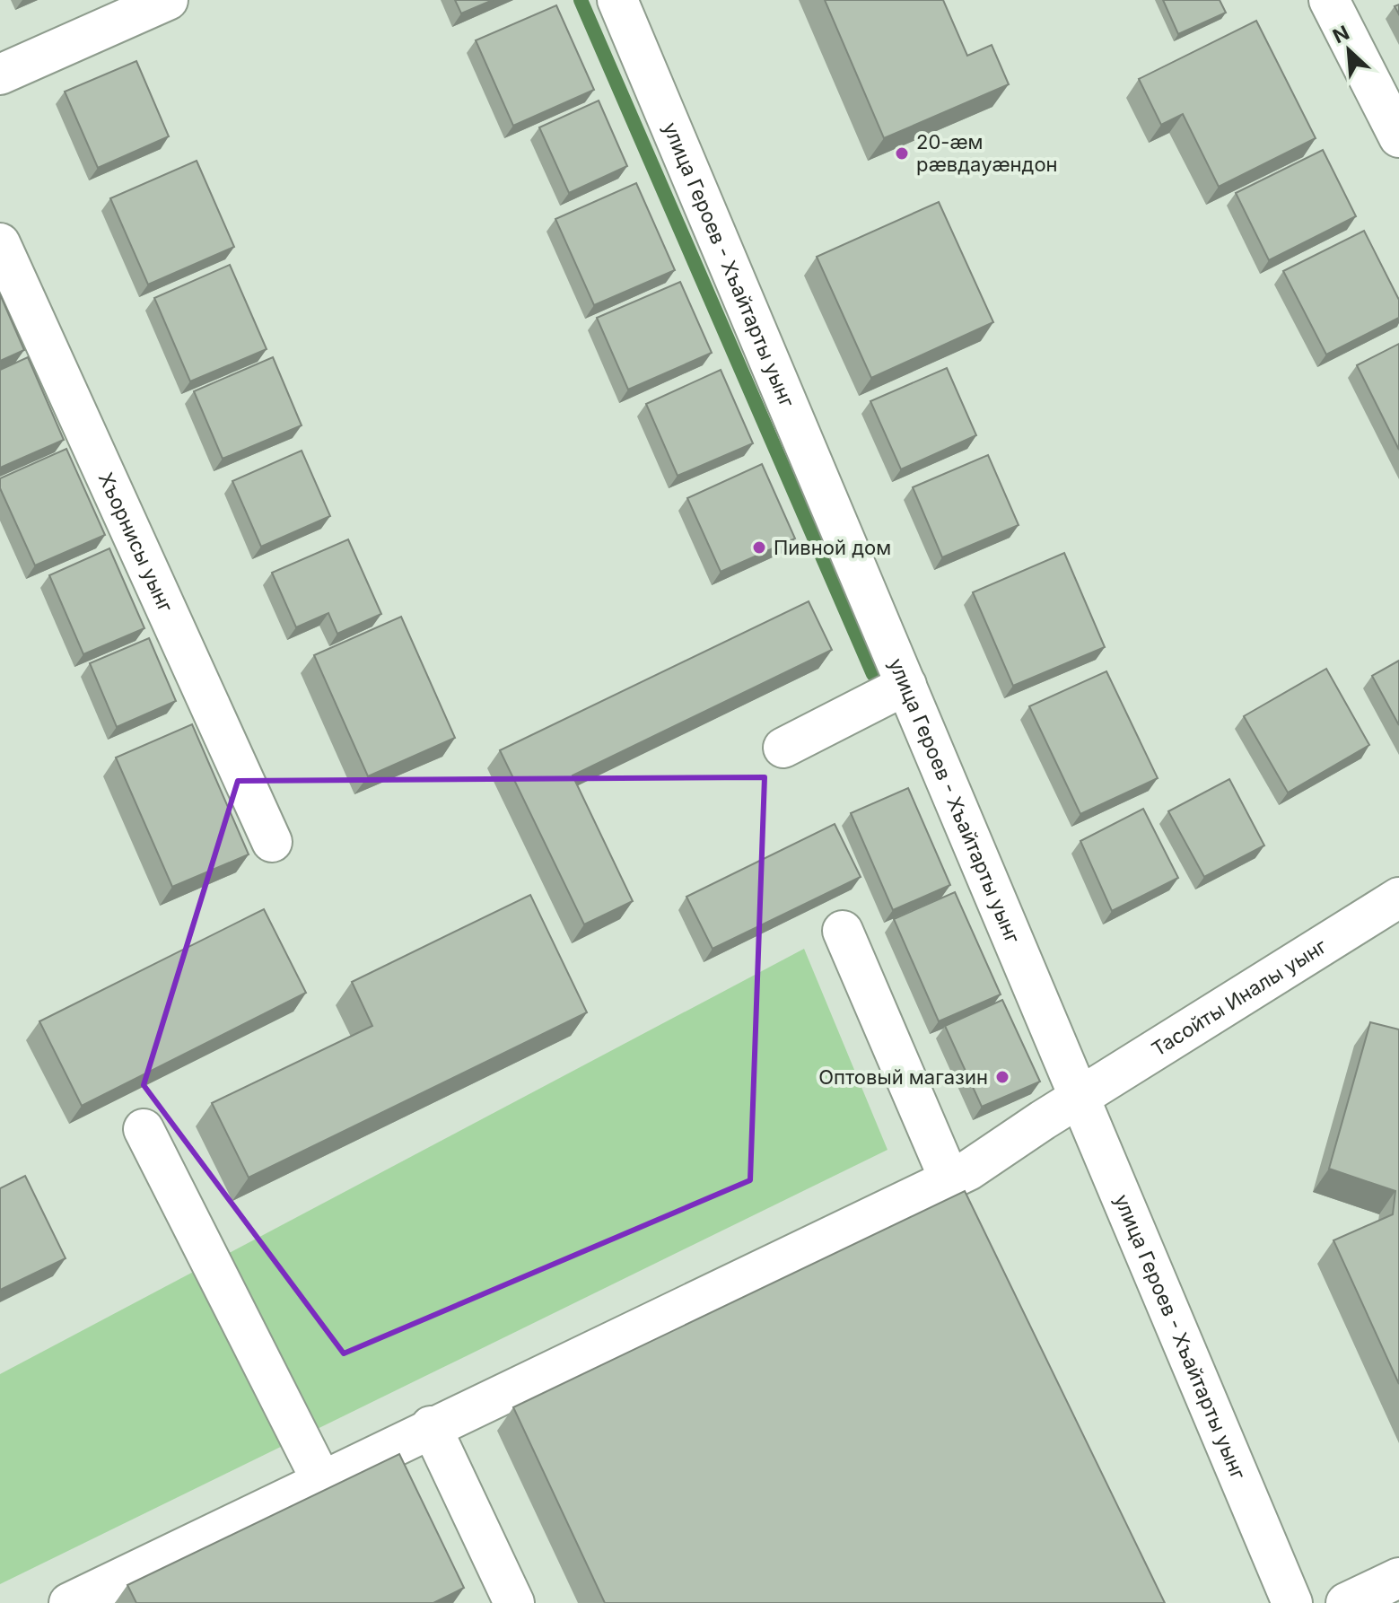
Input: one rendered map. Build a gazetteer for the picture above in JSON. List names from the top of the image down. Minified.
{"streets":{"street":["улица Героев - Хъайтарты уынг","Хъорнисы уынг","Тасойты Иналы уынг"]},"crossings":[["улица Героев - Хъайтарты уынг","Тасойты Иналы уынг"]],"places":["20-æм рӕвдауӕндон","Пивной дом","Оптовый магазин"],"north":"top left"}
